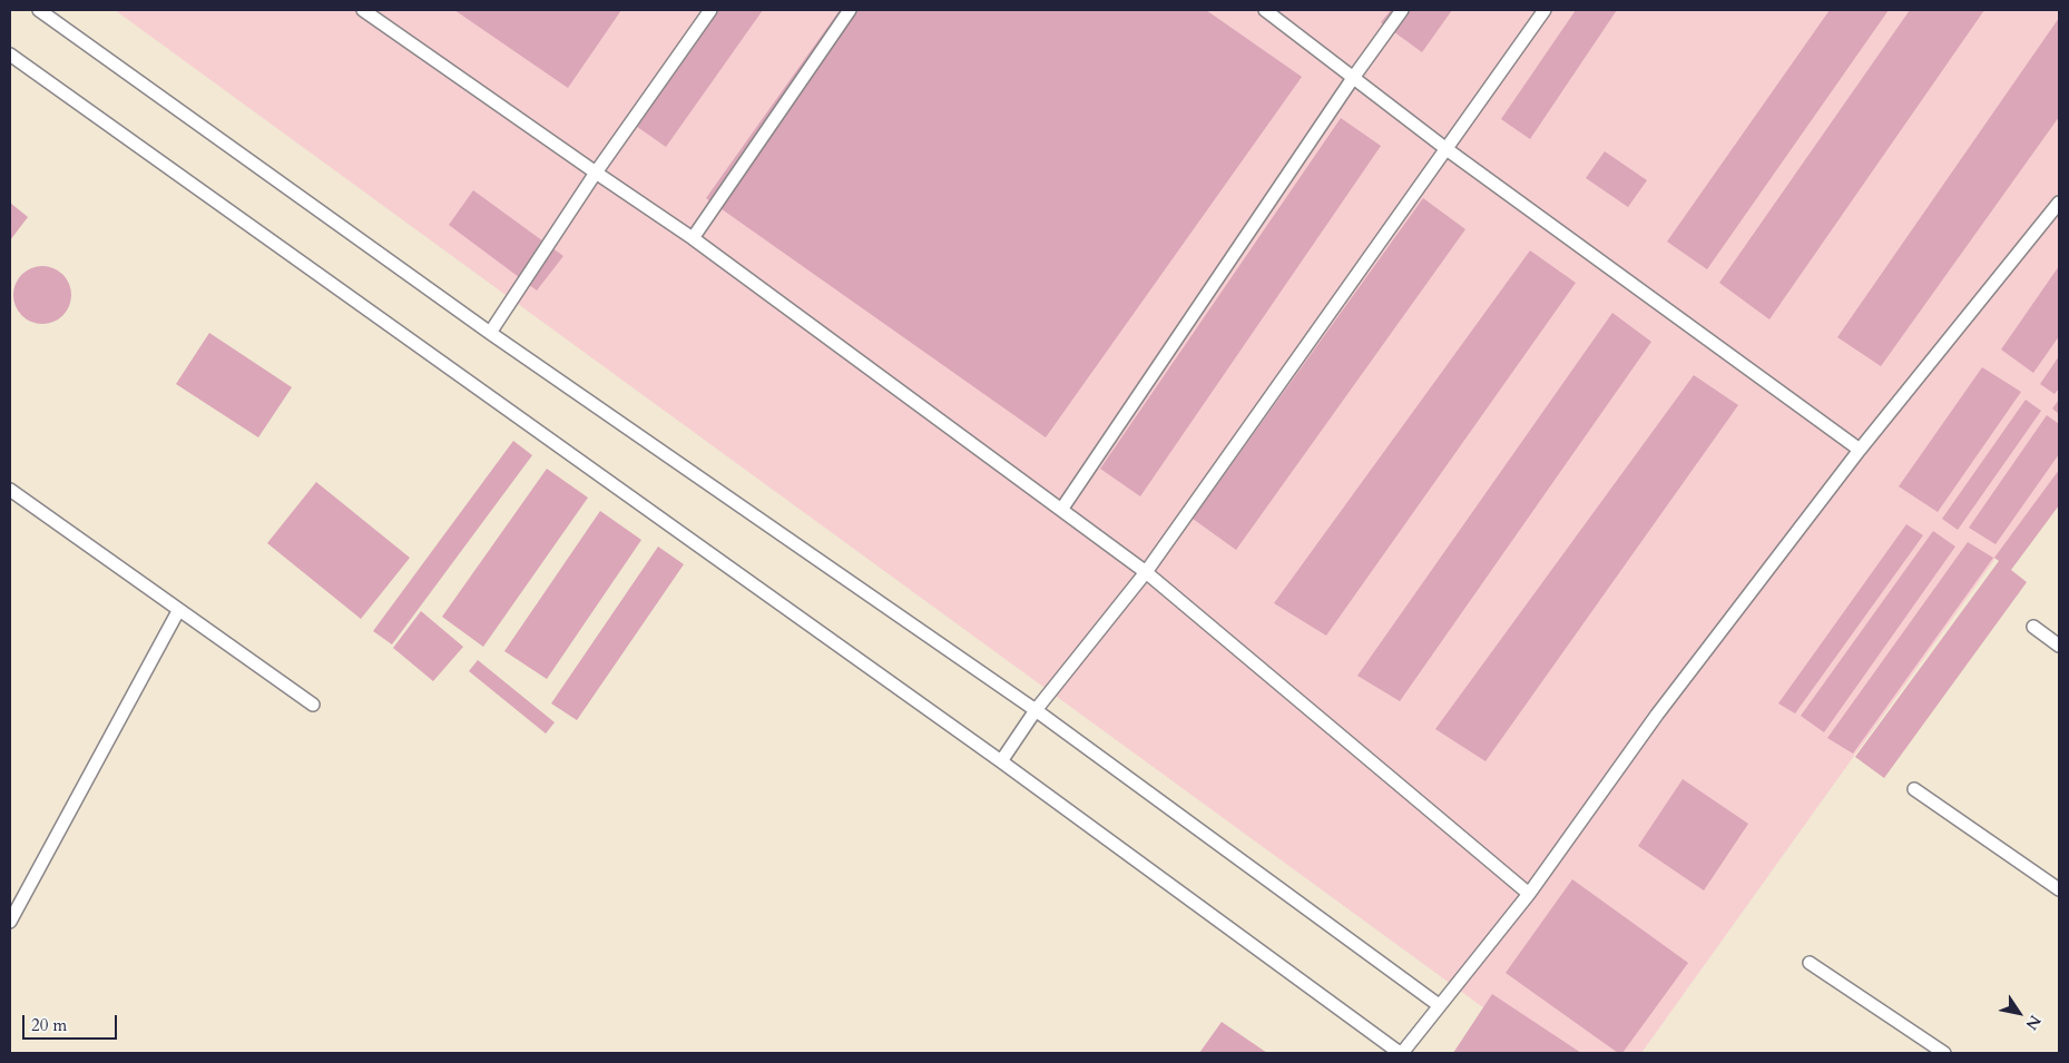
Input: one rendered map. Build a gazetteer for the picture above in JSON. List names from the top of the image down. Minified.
{"scale_bar":"20 m","north":"bottom right"}
